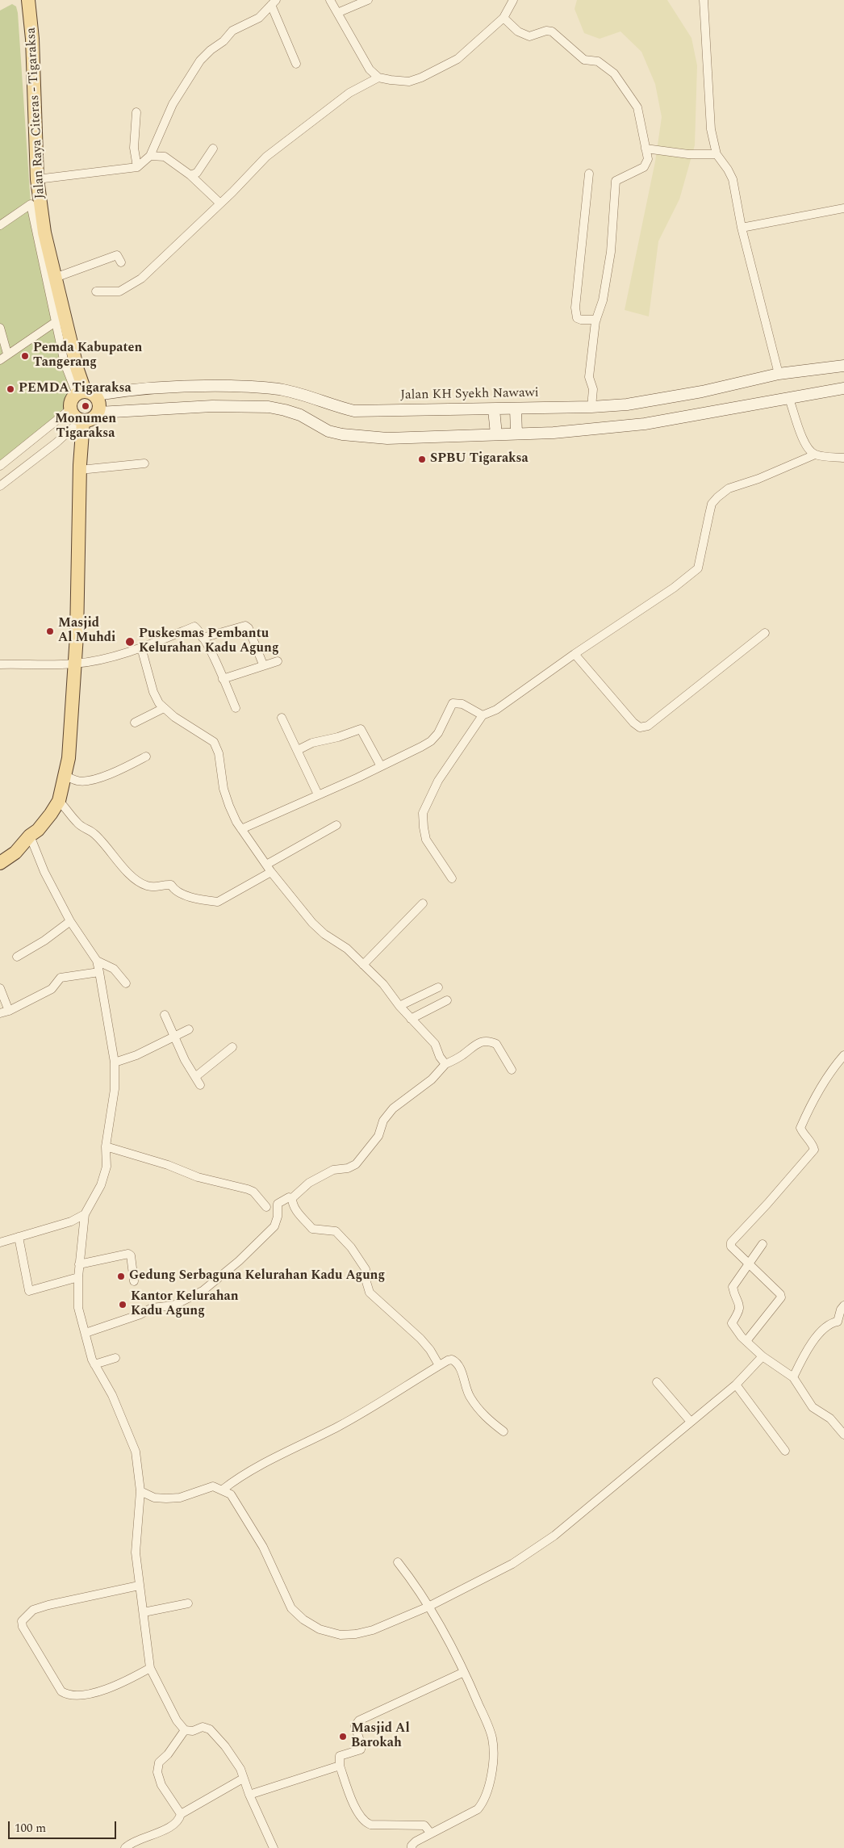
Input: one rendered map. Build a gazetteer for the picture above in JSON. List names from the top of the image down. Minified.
{"streets":{"main road":["Jalan Raya Citeras - Tigaraksa","Jalan KH Syekh Nawawi"]},"crossings":[["Jalan Raya Citeras - Tigaraksa","Jalan KH Syekh Nawawi"]],"places":["Pemda Kabupaten Tangerang","PEMDA Tigaraksa","Monumen Tigaraksa","SPBU Tigaraksa","Masjid Al Muhdi","Puskesmas Pembantu Kelurahan Kadu Agung","Gedung Serbaguna Kelurahan Kadu Agung","Kantor Kelurahan Kadu Agung","Masjid Al Barokah"],"scale_bar":"100 m"}
